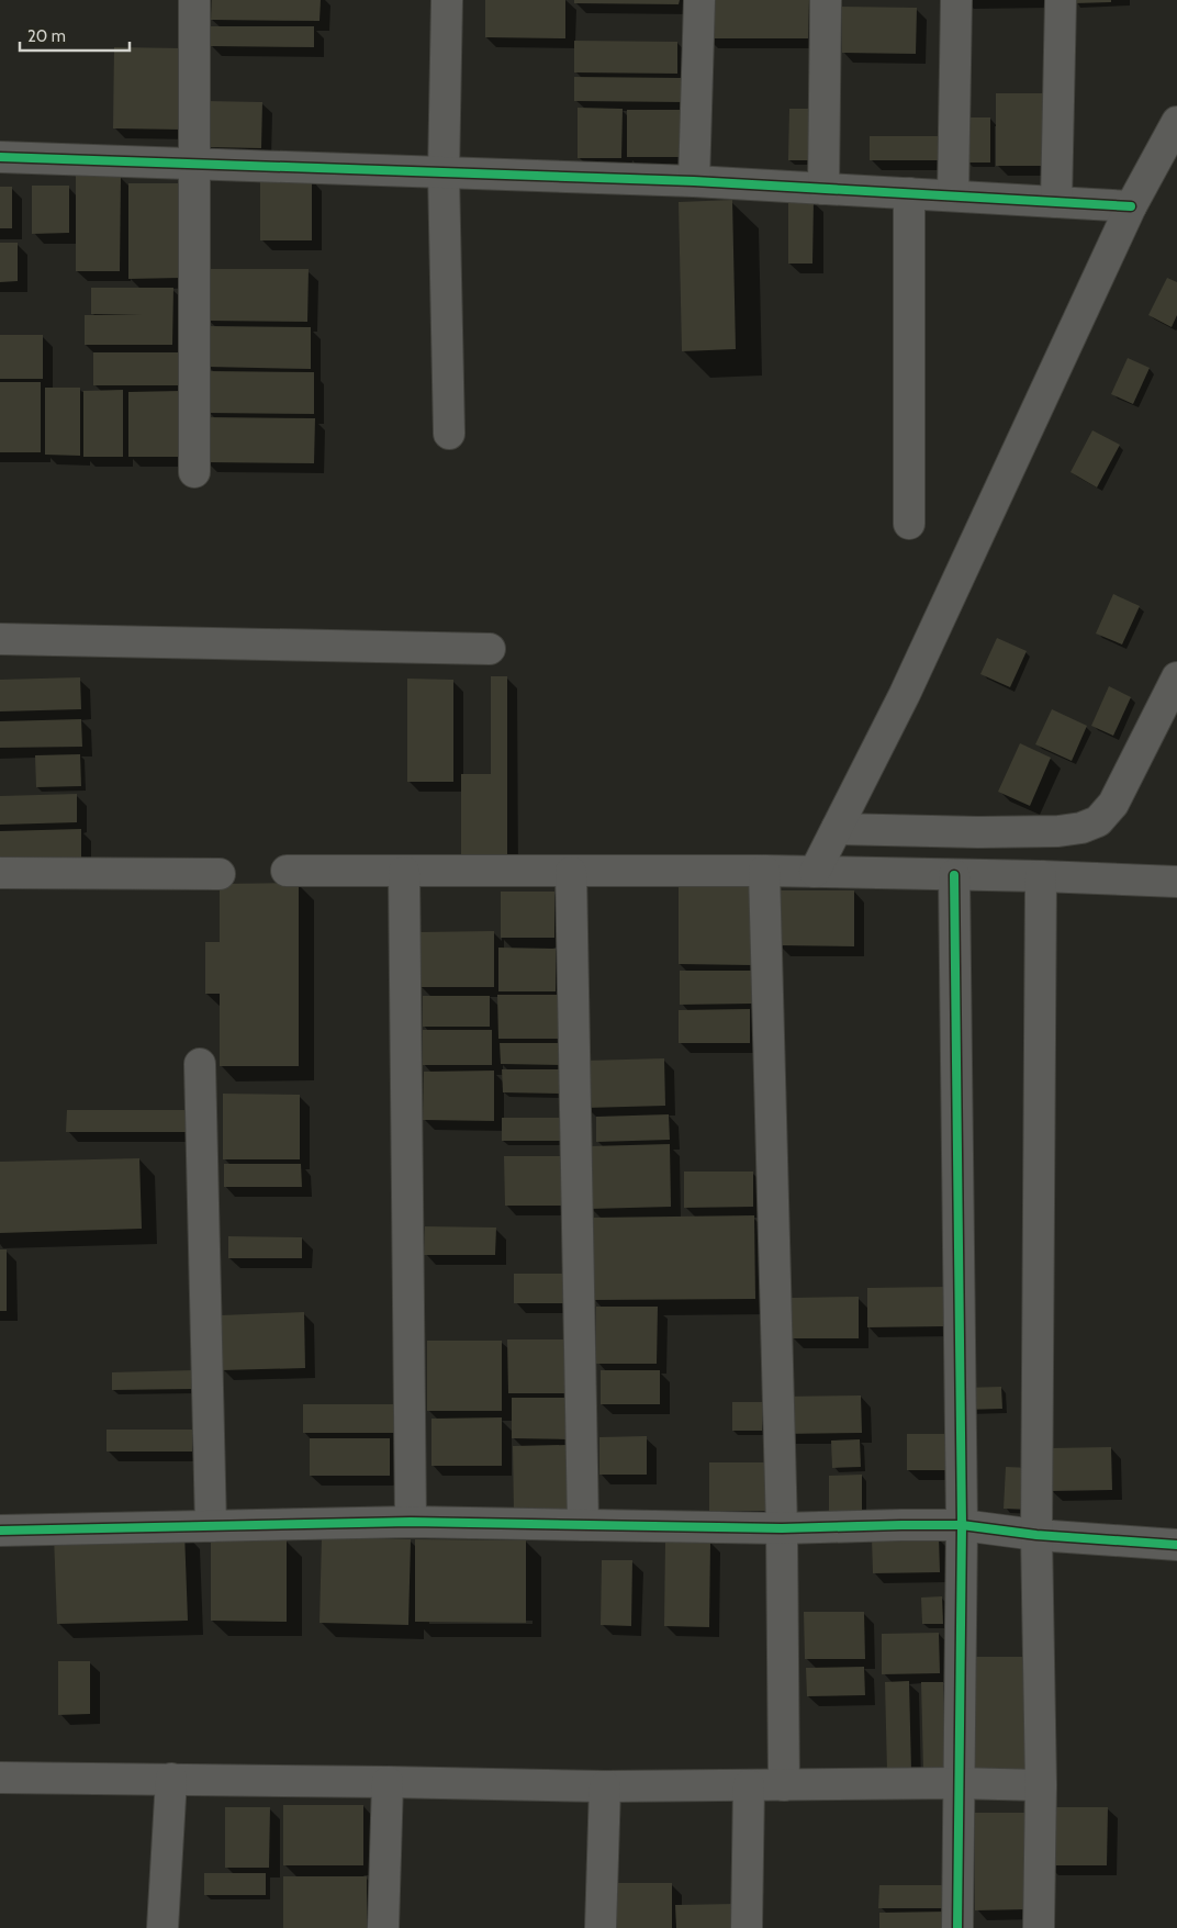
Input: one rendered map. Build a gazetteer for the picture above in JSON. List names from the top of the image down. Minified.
{"scale_bar":"20 m"}
